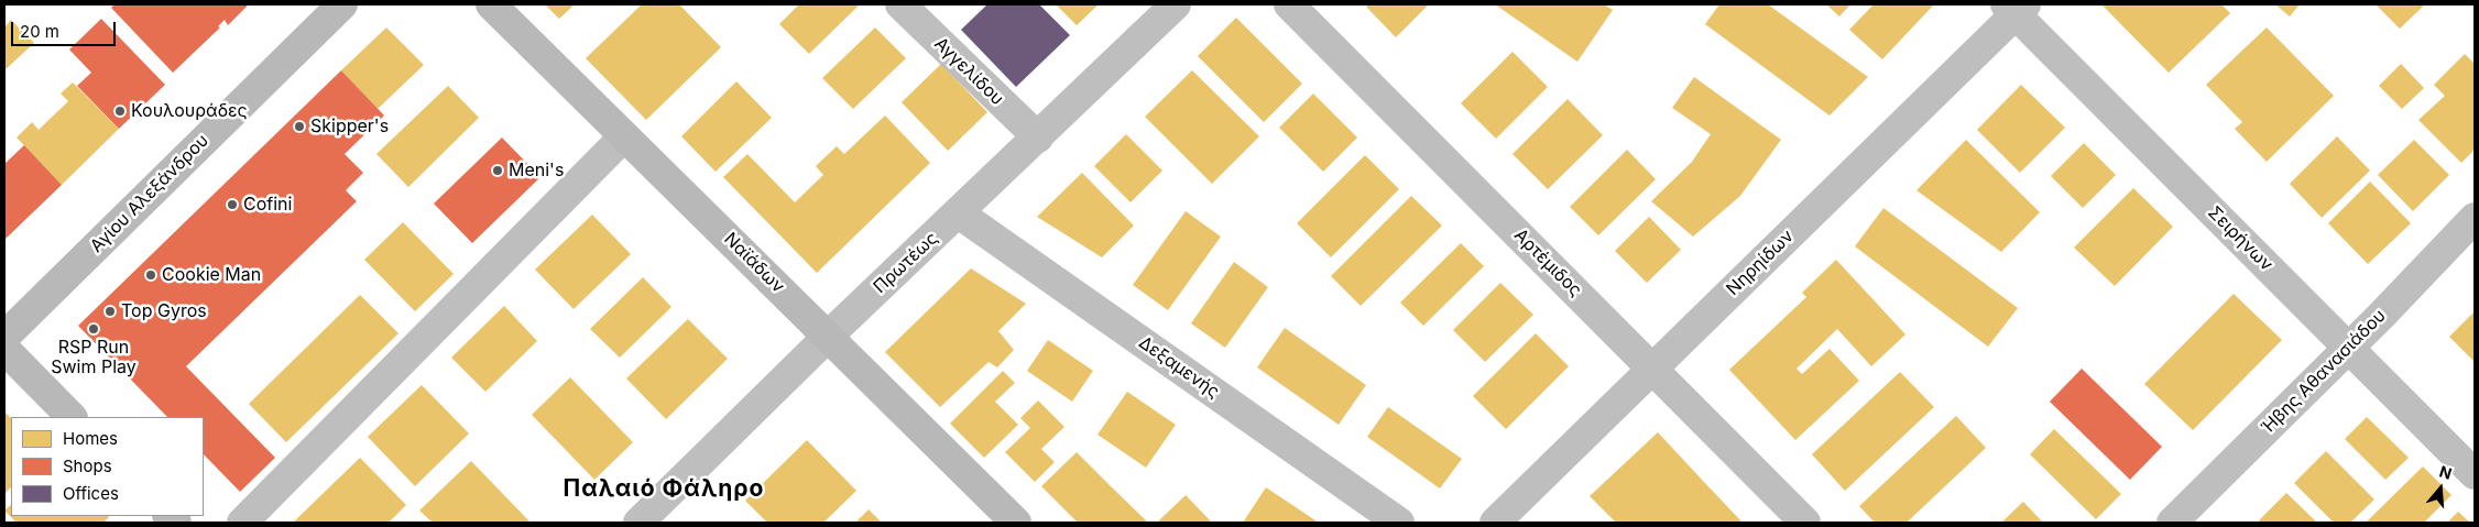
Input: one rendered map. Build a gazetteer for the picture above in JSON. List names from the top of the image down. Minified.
{"streets":{"street":["Αγγελίδου","Αγίου Αλεξάνδρου","Σειρήνων","Ναϊάδων","Πρωτέως","Αρτέμιδος","Νηρηίδων","Δεξαμενής","Ήβης Αθανασιάδου"]},"crossings":[["Αγγελίδου","Πρωτέως"],["Σειρήνων","Νηρηίδων"],["Σειρήνων","Ήβης Αθανασιάδου"],["Ναϊάδων","Πρωτέως"],["Πρωτέως","Δεξαμενής"],["Αρτέμιδος","Νηρηίδων"]],"districts":["Παλαιό Φάληρο"],"places":["Κουλουράδες","Skipper's","Meni's","Cofini","Cookie Man","Top Gyros","RSP Run Swim Play"],"legend":["Homes","Shops","Offices"],"scale_bar":"20 m","north":"top"}
